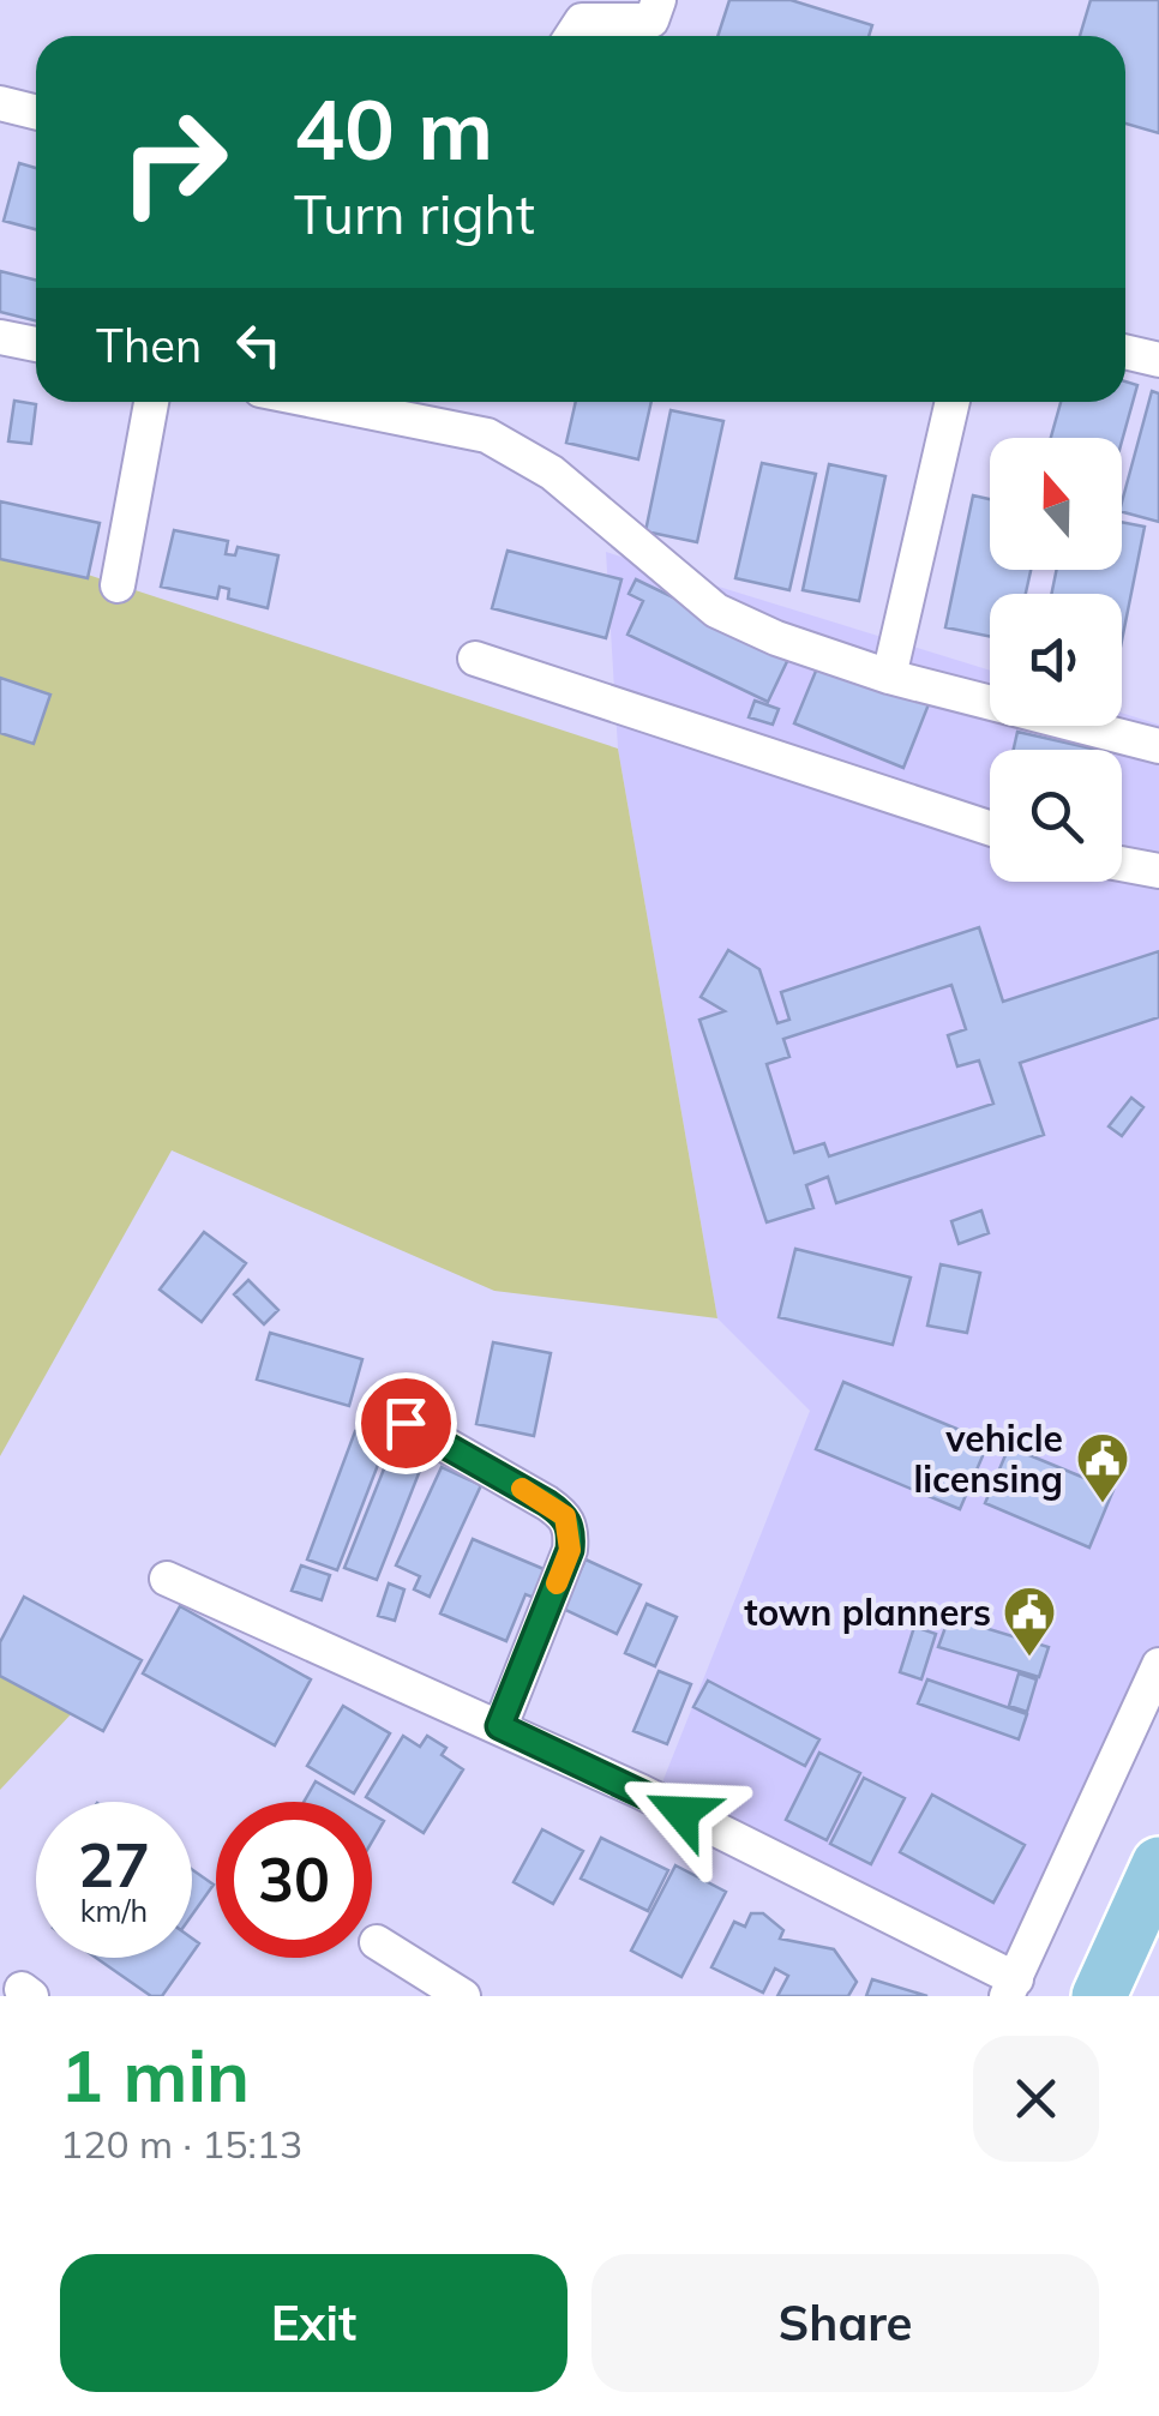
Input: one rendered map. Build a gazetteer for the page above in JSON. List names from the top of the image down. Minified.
{"places":{"public building":["vehicle licensing","town planners"]},"north":"top","page":{"turn":["40 m","Turn right"],"then":"Then","speed":"27 km/h","limit":"30","heading":["1 min","120 m · 15:13"],"buttons":["Exit","Share"]}}
